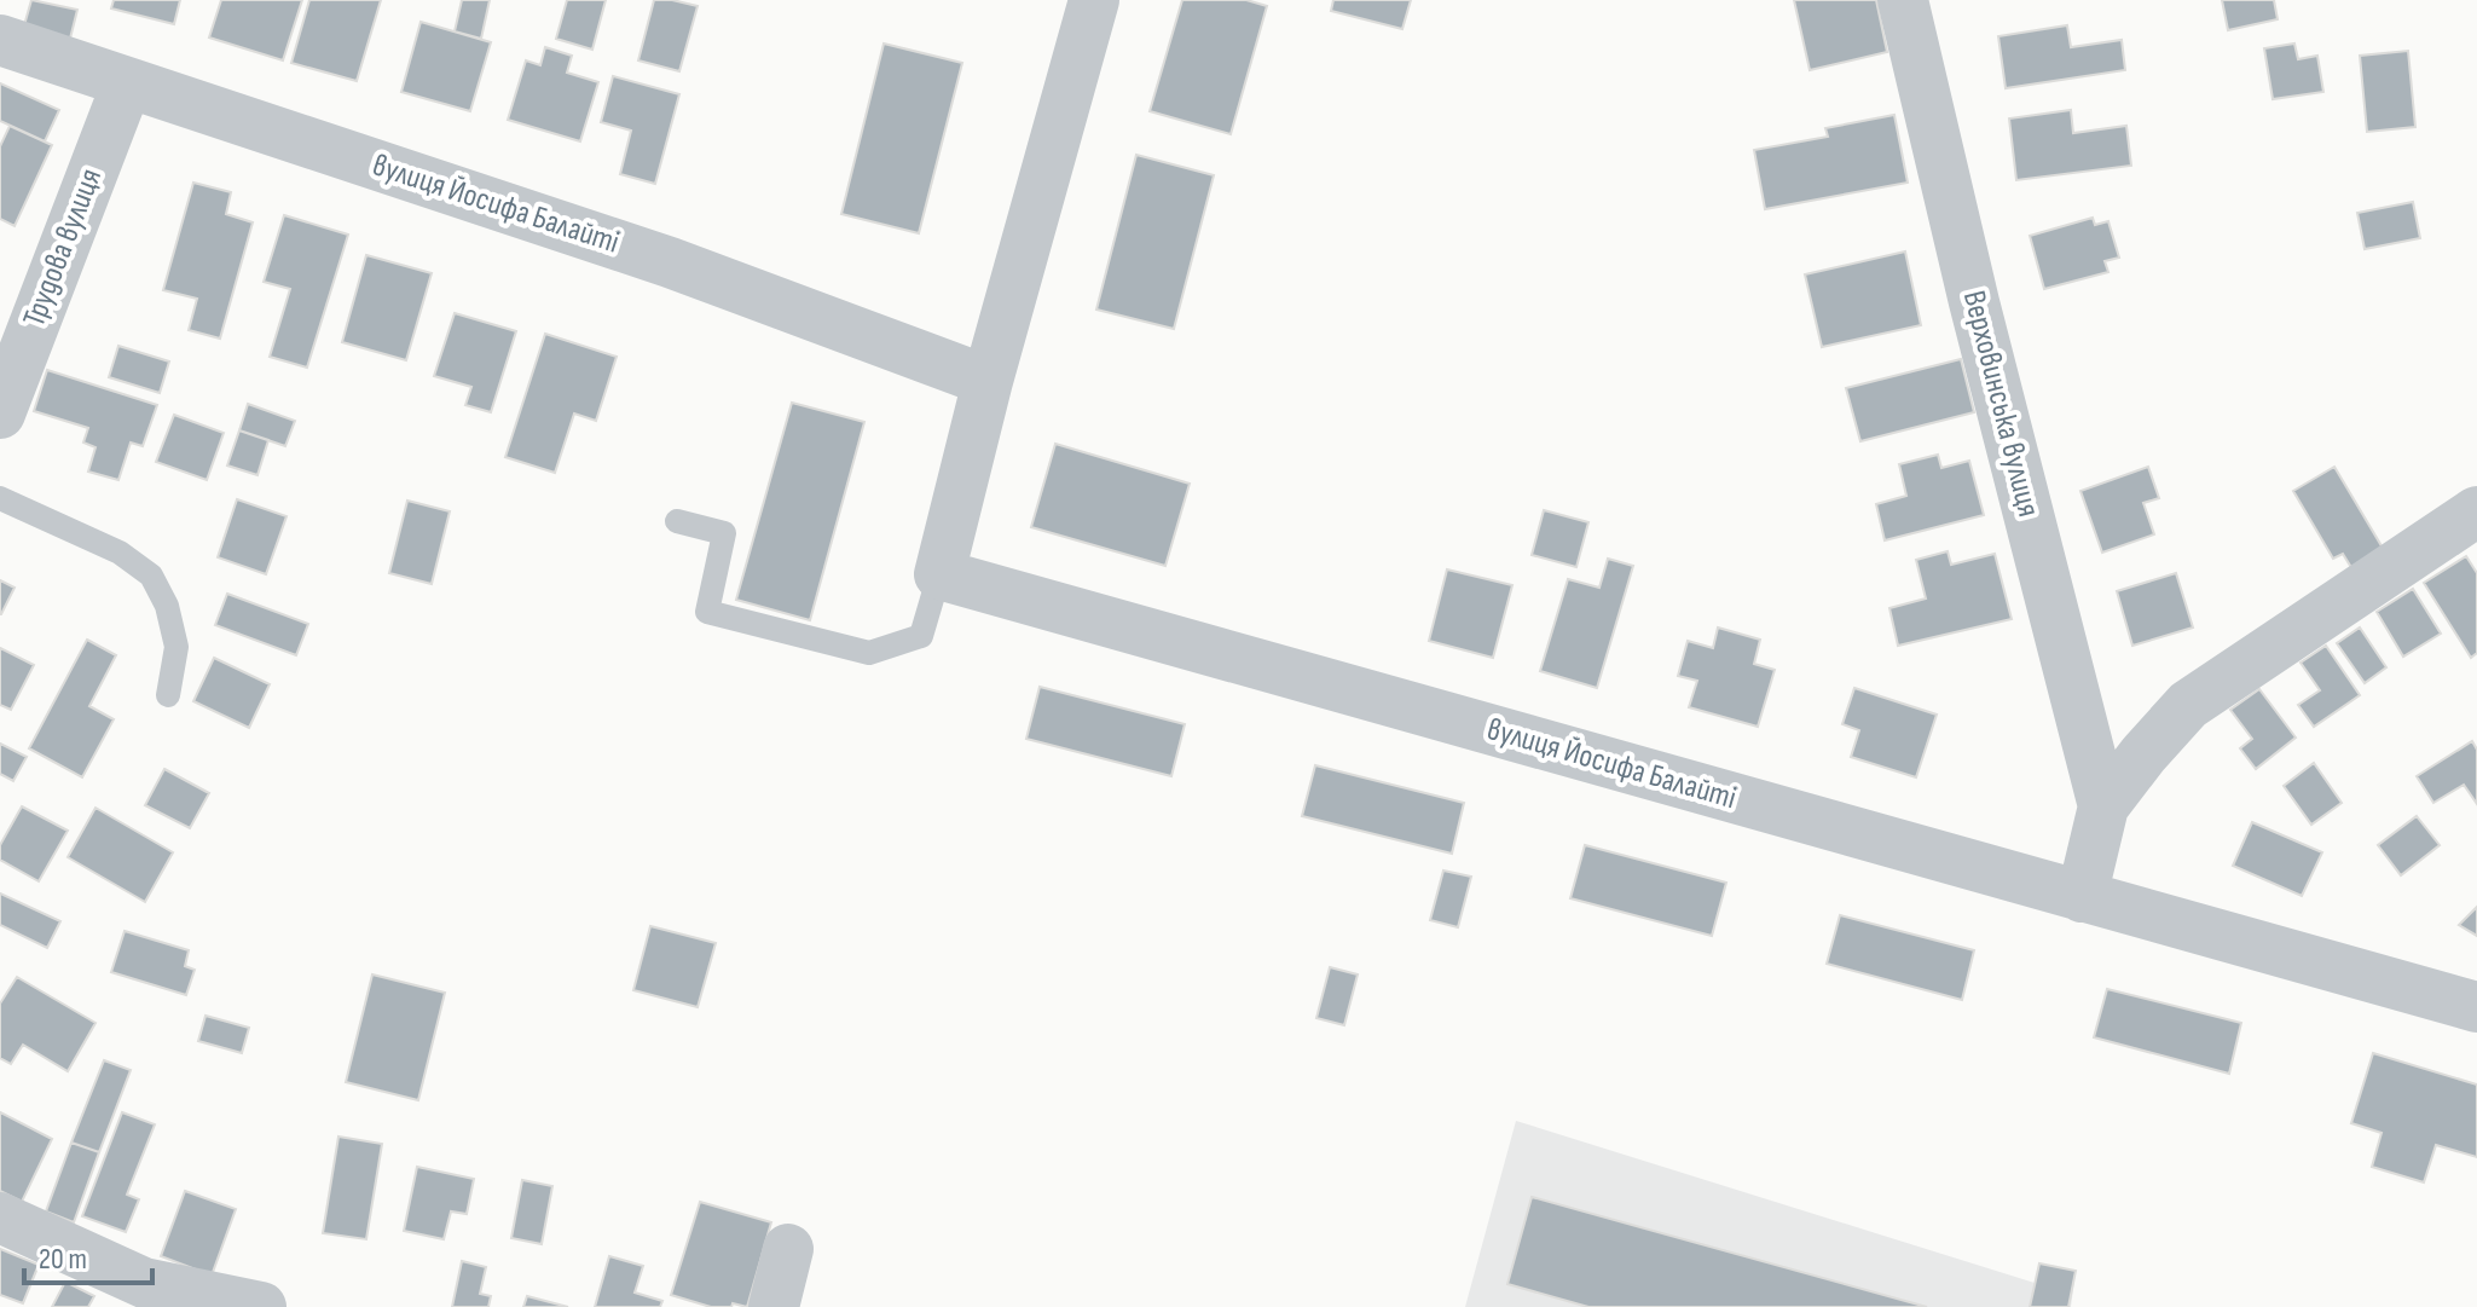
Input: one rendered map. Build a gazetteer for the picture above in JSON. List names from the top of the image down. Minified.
{"streets":{"street":["вулиця Йосифа Балайті","Трудова вулиця","Верховинська вулиця"]},"crossings":[["вулиця Йосифа Балайті","Трудова вулиця"],["вулиця Йосифа Балайті","Верховинська вулиця"]],"scale_bar":"20 m"}
